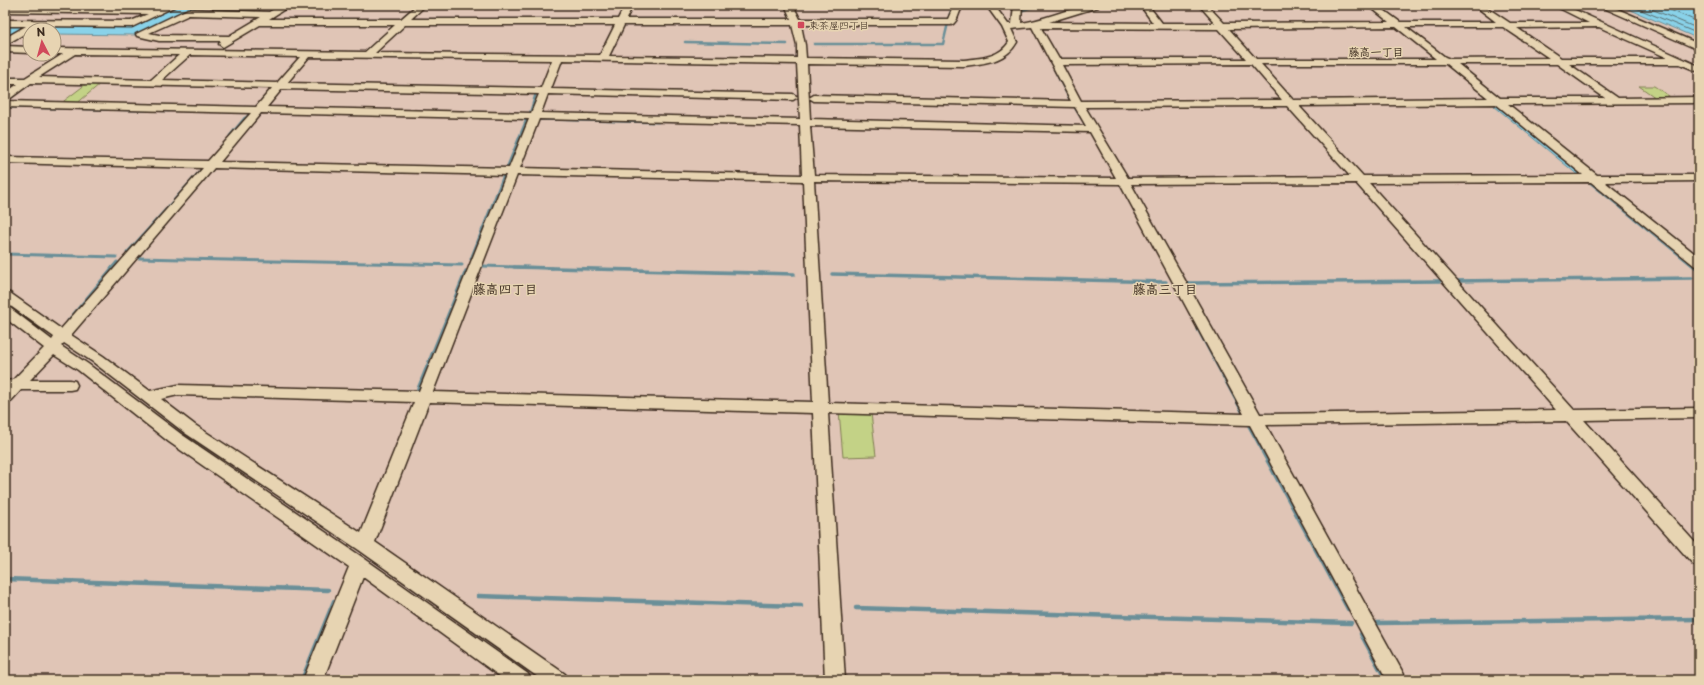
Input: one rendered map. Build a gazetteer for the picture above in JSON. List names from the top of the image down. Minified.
{"districts":["藤高一丁目","藤高四丁目","藤高三丁目"],"places":{"transit":["東茶屋四丁目"]},"north":"top"}
